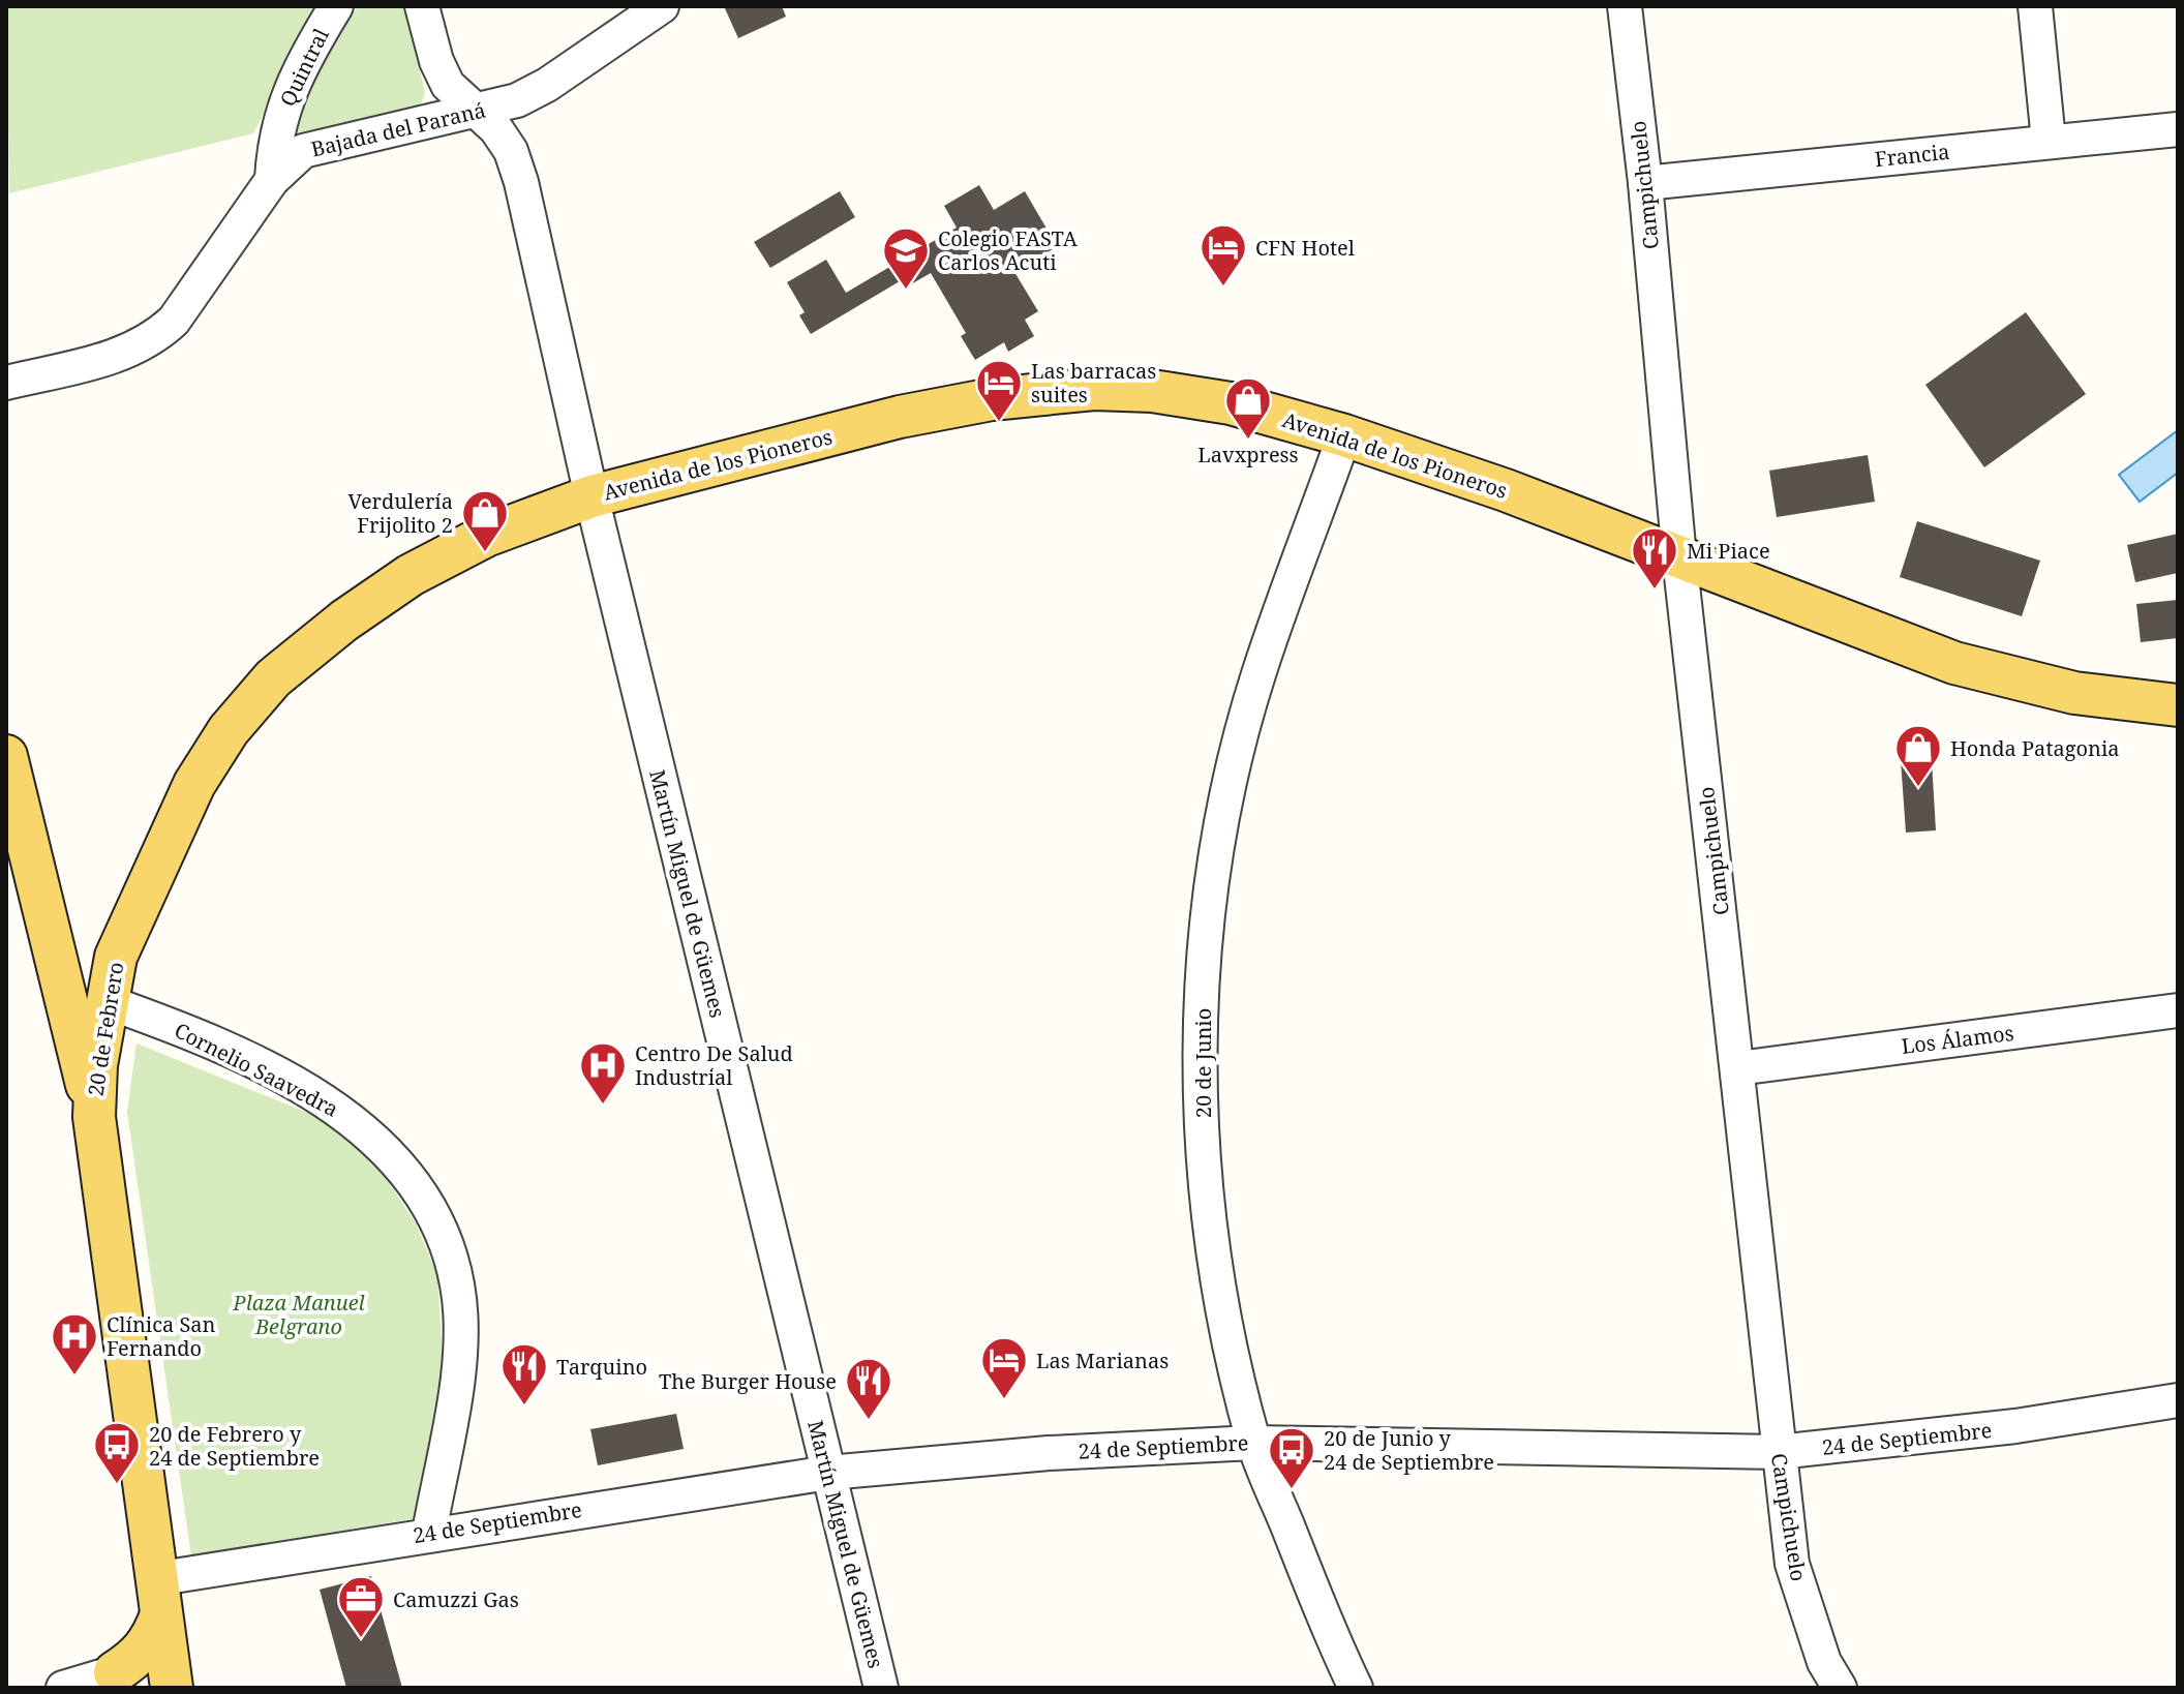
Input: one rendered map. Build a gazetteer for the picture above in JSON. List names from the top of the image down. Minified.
{"streets":{"main road":["Avenida de los Pioneros","20 de Febrero"],"street":["Quintral","Bajada del Paraná","Francia","Campichuelo","Martín Miguel de Güemes","Los Álamos","20 de Junio","Cornelio Saavedra","24 de Septiembre"]},"crossings":[["Quintral","Bajada del Paraná"],["Bajada del Paraná","Martín Miguel de Güemes"],["Francia","Campichuelo"],["Campichuelo","Avenida de los Pioneros"],["Campichuelo","Los Álamos"],["Campichuelo","24 de Septiembre"],["Avenida de los Pioneros","Martín Miguel de Güemes"],["Avenida de los Pioneros","20 de Febrero"],["Avenida de los Pioneros","20 de Junio"],["Martín Miguel de Güemes","20 de Febrero"],["Martín Miguel de Güemes","24 de Septiembre"],["20 de Febrero","Cornelio Saavedra"],["20 de Febrero","24 de Septiembre"],["20 de Junio","24 de Septiembre"],["Cornelio Saavedra","24 de Septiembre"]],"parks":["Plaza Manuel Belgrano"],"places":{"hotel":["CFN Hotel","Las barracas suites","Las Marianas"],"school or university":["Colegio FASTA Carlos Acuti"],"shop":["Lavxpress","Verdulería Frijolito 2","Honda Patagonia"],"restaurant":["Mi Piace","Tarquino","The Burger House"],"hospital":["Centro De Salud Industrial","Clínica San Fernando"],"bus stop":["20 de Febrero y 24 de Septiembre","20 de Junio y 24 de Septiembre"],"office":["Camuzzi Gas"]}}
